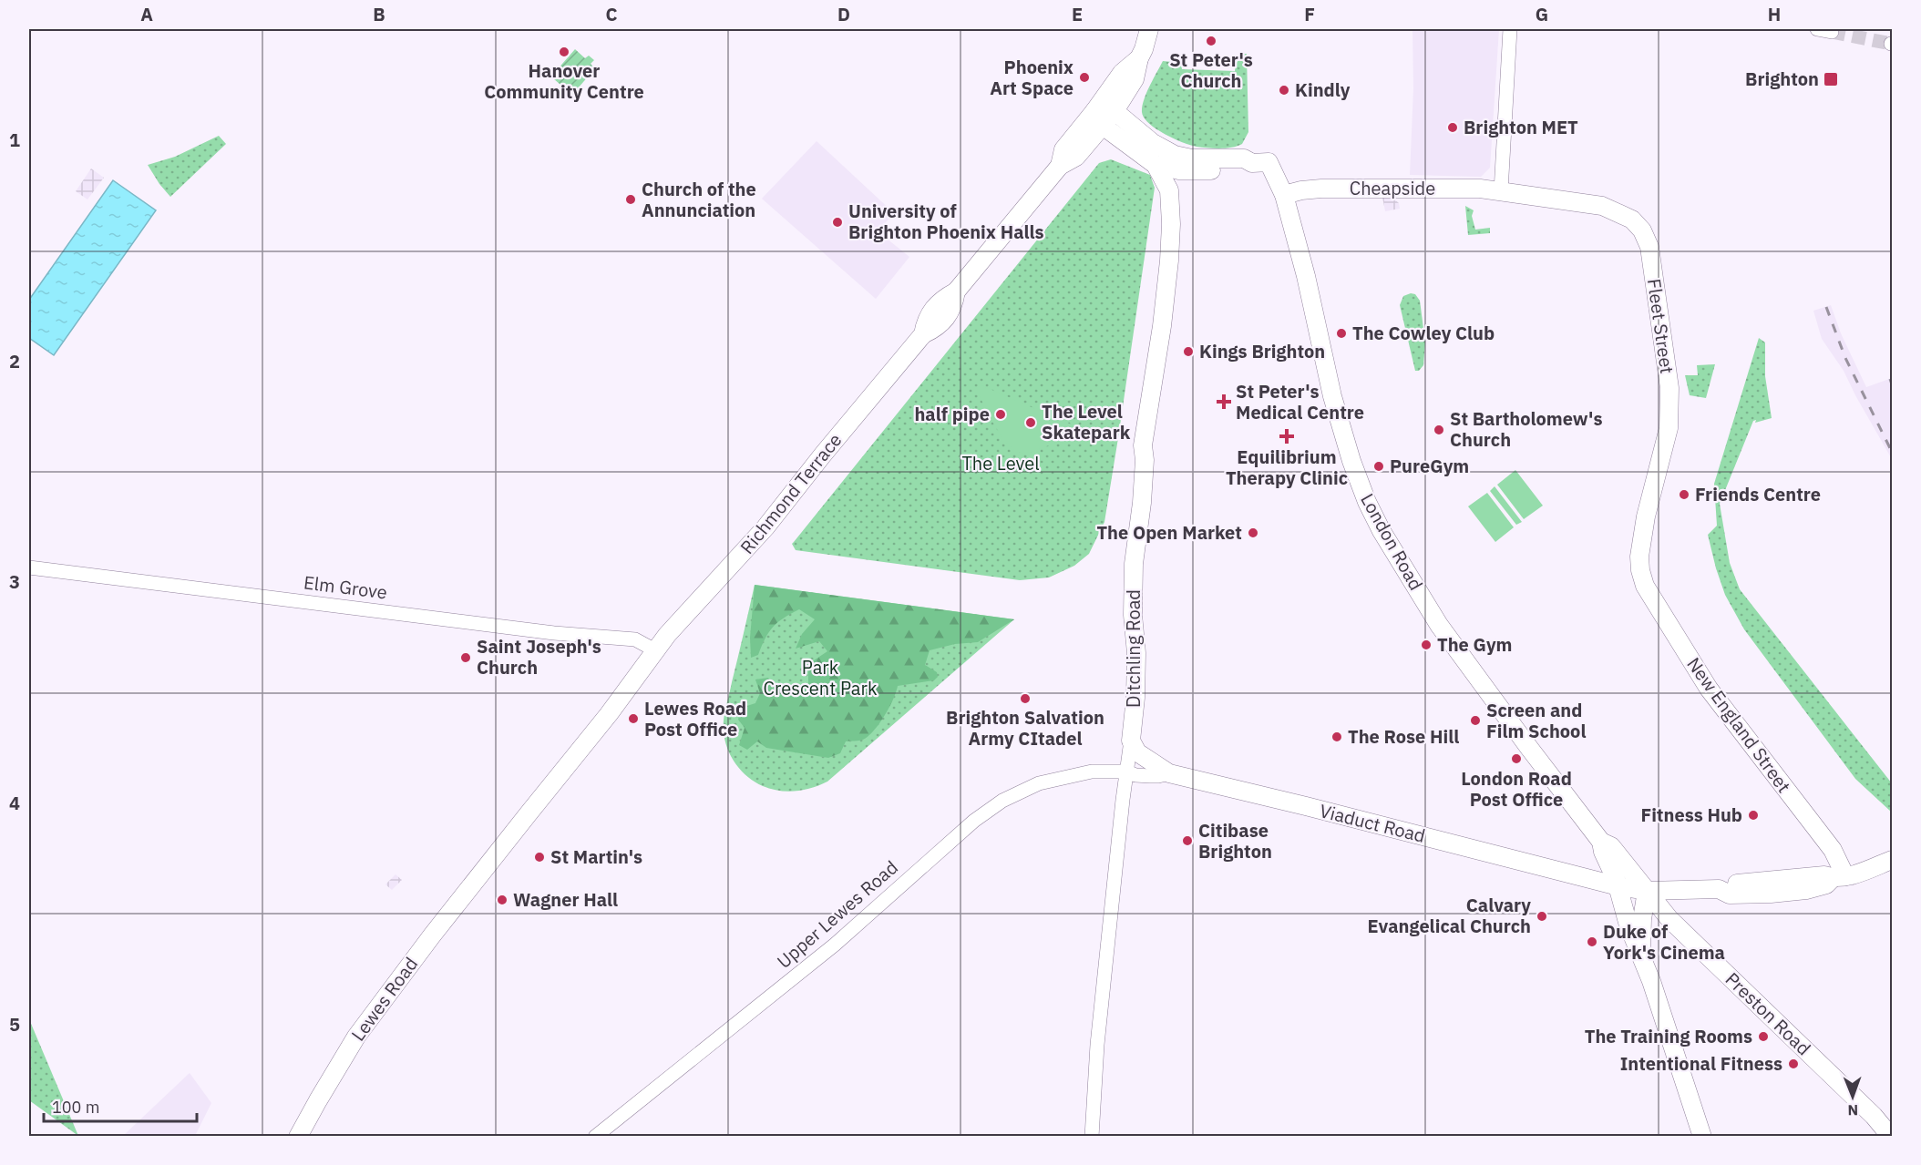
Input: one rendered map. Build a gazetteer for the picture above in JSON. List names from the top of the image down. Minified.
{"streets":{"main road":["Cheapside","Fleet Street","Richmond Terrace","London Road","Ditchling Road","New England Street","Viaduct Road","Lewes Road","Preston Road"],"street":["Elm Grove","Upper Lewes Road"]},"crossings":[["Cheapside","Fleet Street"],["Cheapside","London Road"],["Fleet Street","New England Street"],["Richmond Terrace","Elm Grove"],["Richmond Terrace","Lewes Road"],["London Road","Viaduct Road"],["London Road","Preston Road"],["Elm Grove","Lewes Road"],["Ditchling Road","Viaduct Road"],["Ditchling Road","Upper Lewes Road"],["New England Street","Viaduct Road"],["Viaduct Road","Upper Lewes Road"],["Viaduct Road","Preston Road"]],"parks":["The Level","Park Crescent Park"],"places":{"other":["St Peter's Church","Hanover Community Centre","Phoenix Art Space","Kindly","Brighton MET","Church of the Annunciation","University of Brighton Phoenix Halls","The Cowley Club","Kings Brighton","half pipe","The Level Skatepark","St Bartholomew's Church","PureGym","Friends Centre","The Open Market","The Gym","Saint Joseph's Church","Brighton Salvation Army CItadel","Lewes Road Post Office","Screen and Film School","The Rose Hill","London Road Post Office","Fitness Hub","Citibase Brighton","St Martin's","Wagner Hall","Calvary Evangelical Church","Duke of York's Cinema","The Training Rooms","Intentional Fitness"],"transit":["Brighton"],"health":["St Peter's Medical Centre","Equilibrium Therapy Clinic"]},"scale_bar":"100 m","north":"bottom","grid":{"columns":["A","B","C","D","E","F","G","H"],"rows":["1","2","3","4","5"]}}
